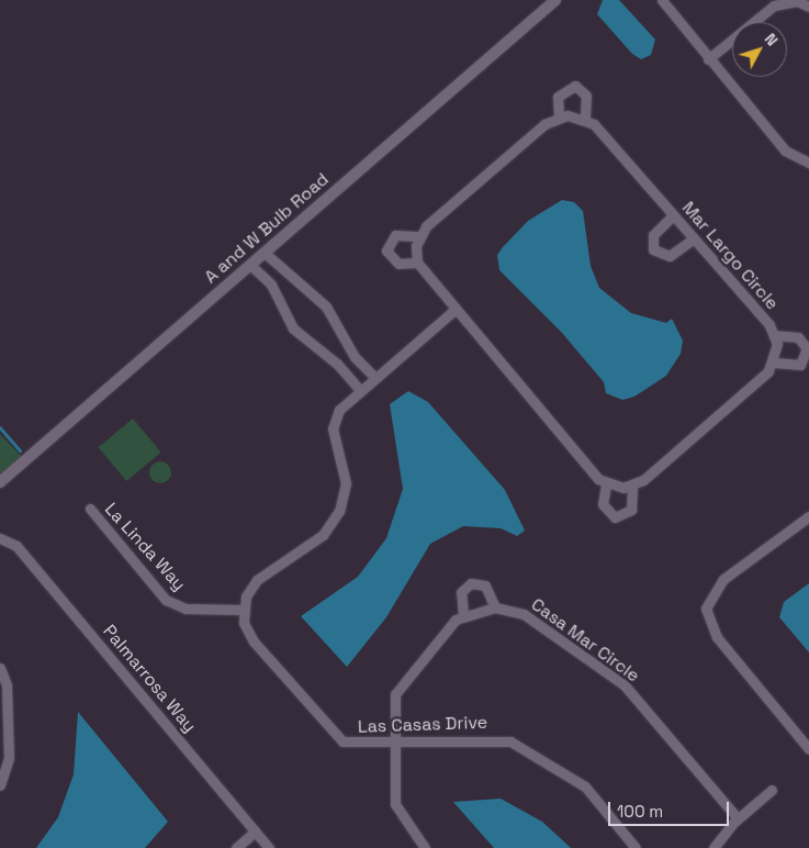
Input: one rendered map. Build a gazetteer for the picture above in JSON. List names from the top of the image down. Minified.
{"streets":{"street":["A and W Bulb Road","Mar Largo Circle","La Linda Way","Casa Mar Circle","Palmarrosa Way","Las Casas Drive"]},"crossings":[["La Linda Way","Las Casas Drive"],["Casa Mar Circle","Las Casas Drive"]],"scale_bar":"100 m","north":"top right"}
